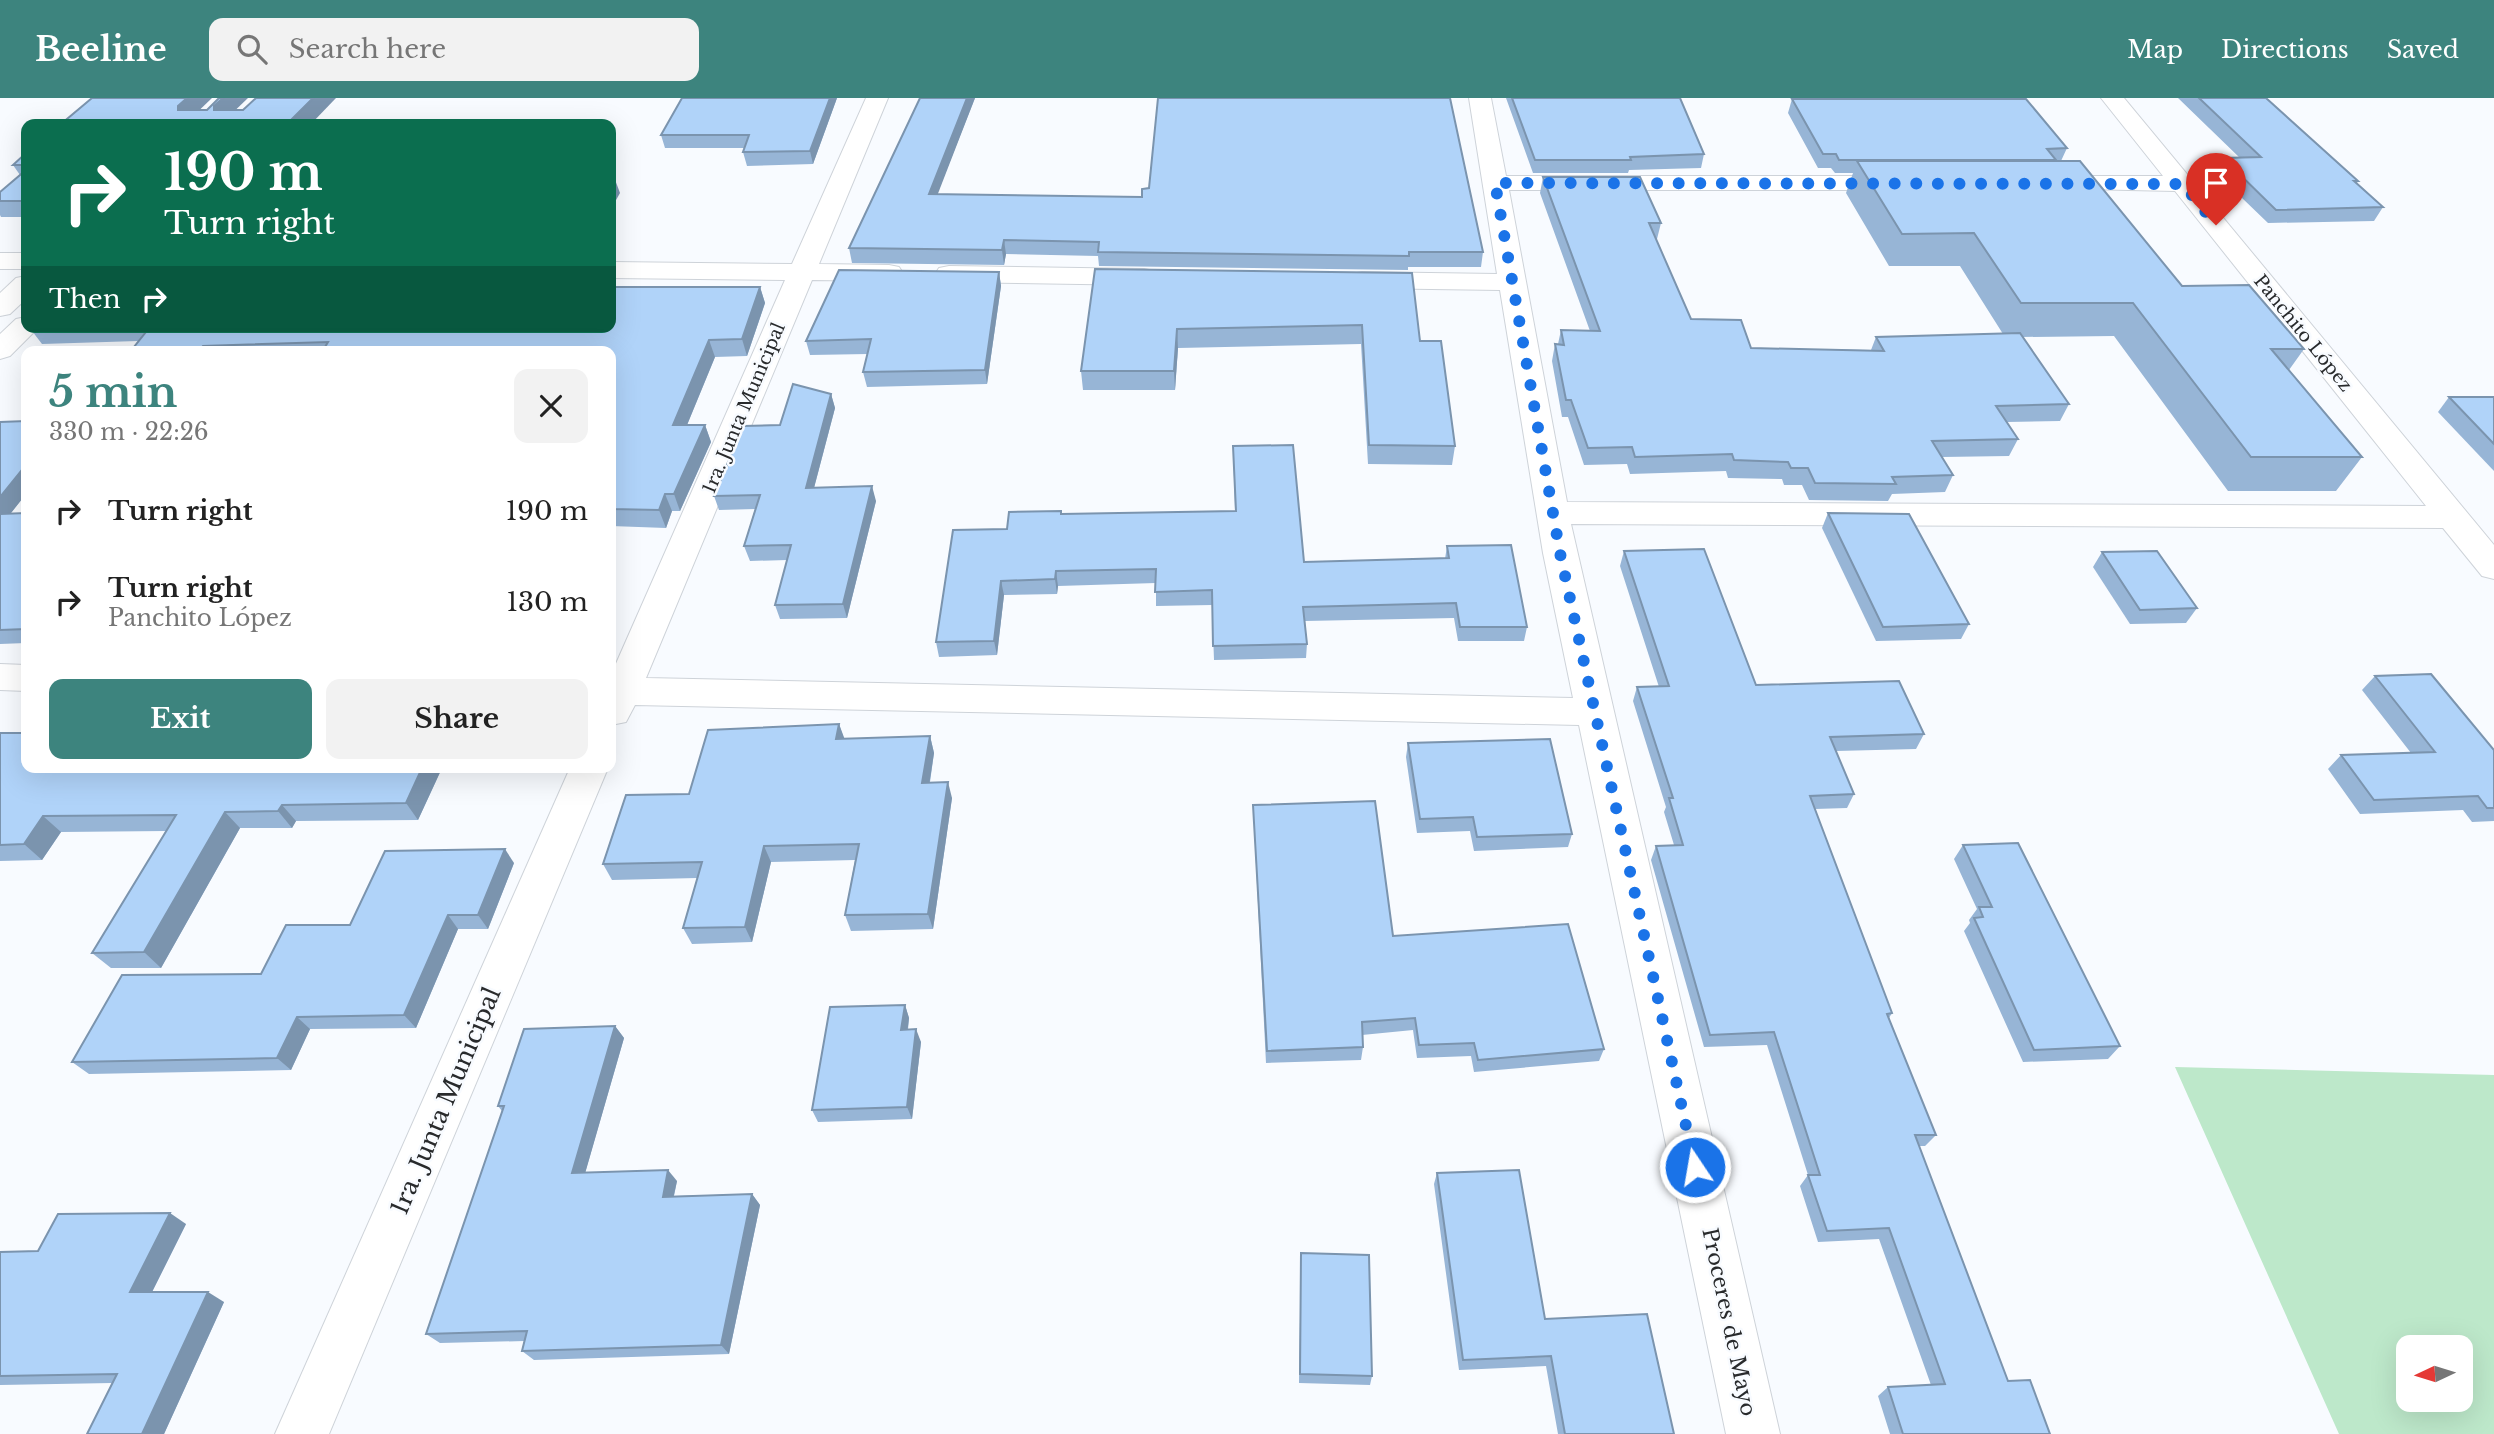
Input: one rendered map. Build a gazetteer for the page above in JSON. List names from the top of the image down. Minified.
{"streets":{"street":["Panchito López","1ra. Junta Municipal","Proceres de Mayo"]},"north":"left","page":{"header":"Beeline","search":"Search here","nav":["Map","Directions","Saved"],"turn":["190 m","Turn right"],"then":"Then","heading":["5 min","330 m · 22:26"],"list":[{"name":"Turn right","value":"190 m"},{"name":"Turn right","note":"Panchito López","value":"130 m"}],"buttons":["Exit","Share"]}}
